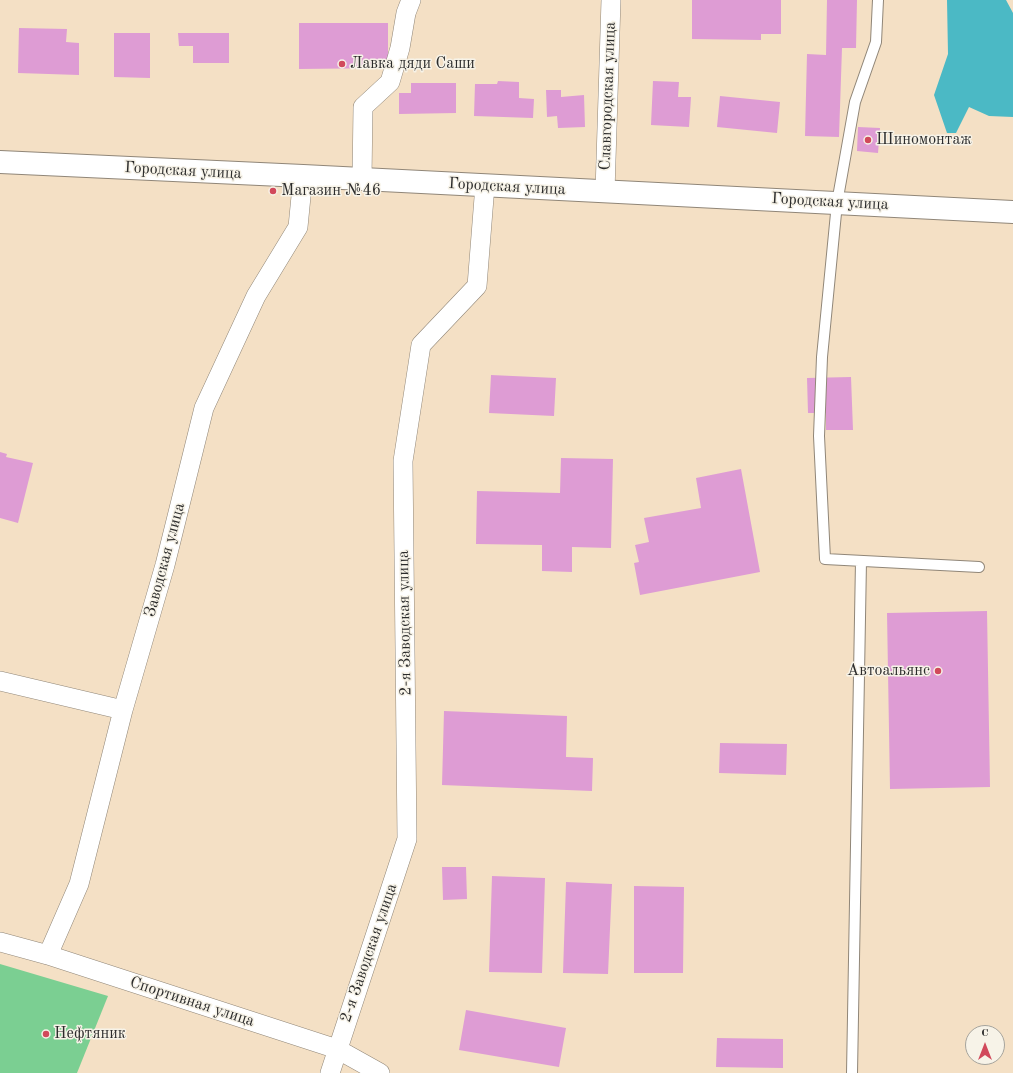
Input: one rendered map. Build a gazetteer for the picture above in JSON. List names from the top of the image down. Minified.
{"streets":{"street":["Славгородская улица","Городская улица","Заводская улица","2-я Заводская улица","Спортивная улица"]},"crossings":[["Славгородская улица","Городская улица"],["Городская улица","Заводская улица"],["Городская улица","2-я Заводская улица"],["Заводская улица","Спортивная улица"],["2-я Заводская улица","Спортивная улица"]],"places":["Лавка дяди Саши","Шиномонтаж","Магазин №46","Автоальянс","Нефтяник"],"north":"top"}
